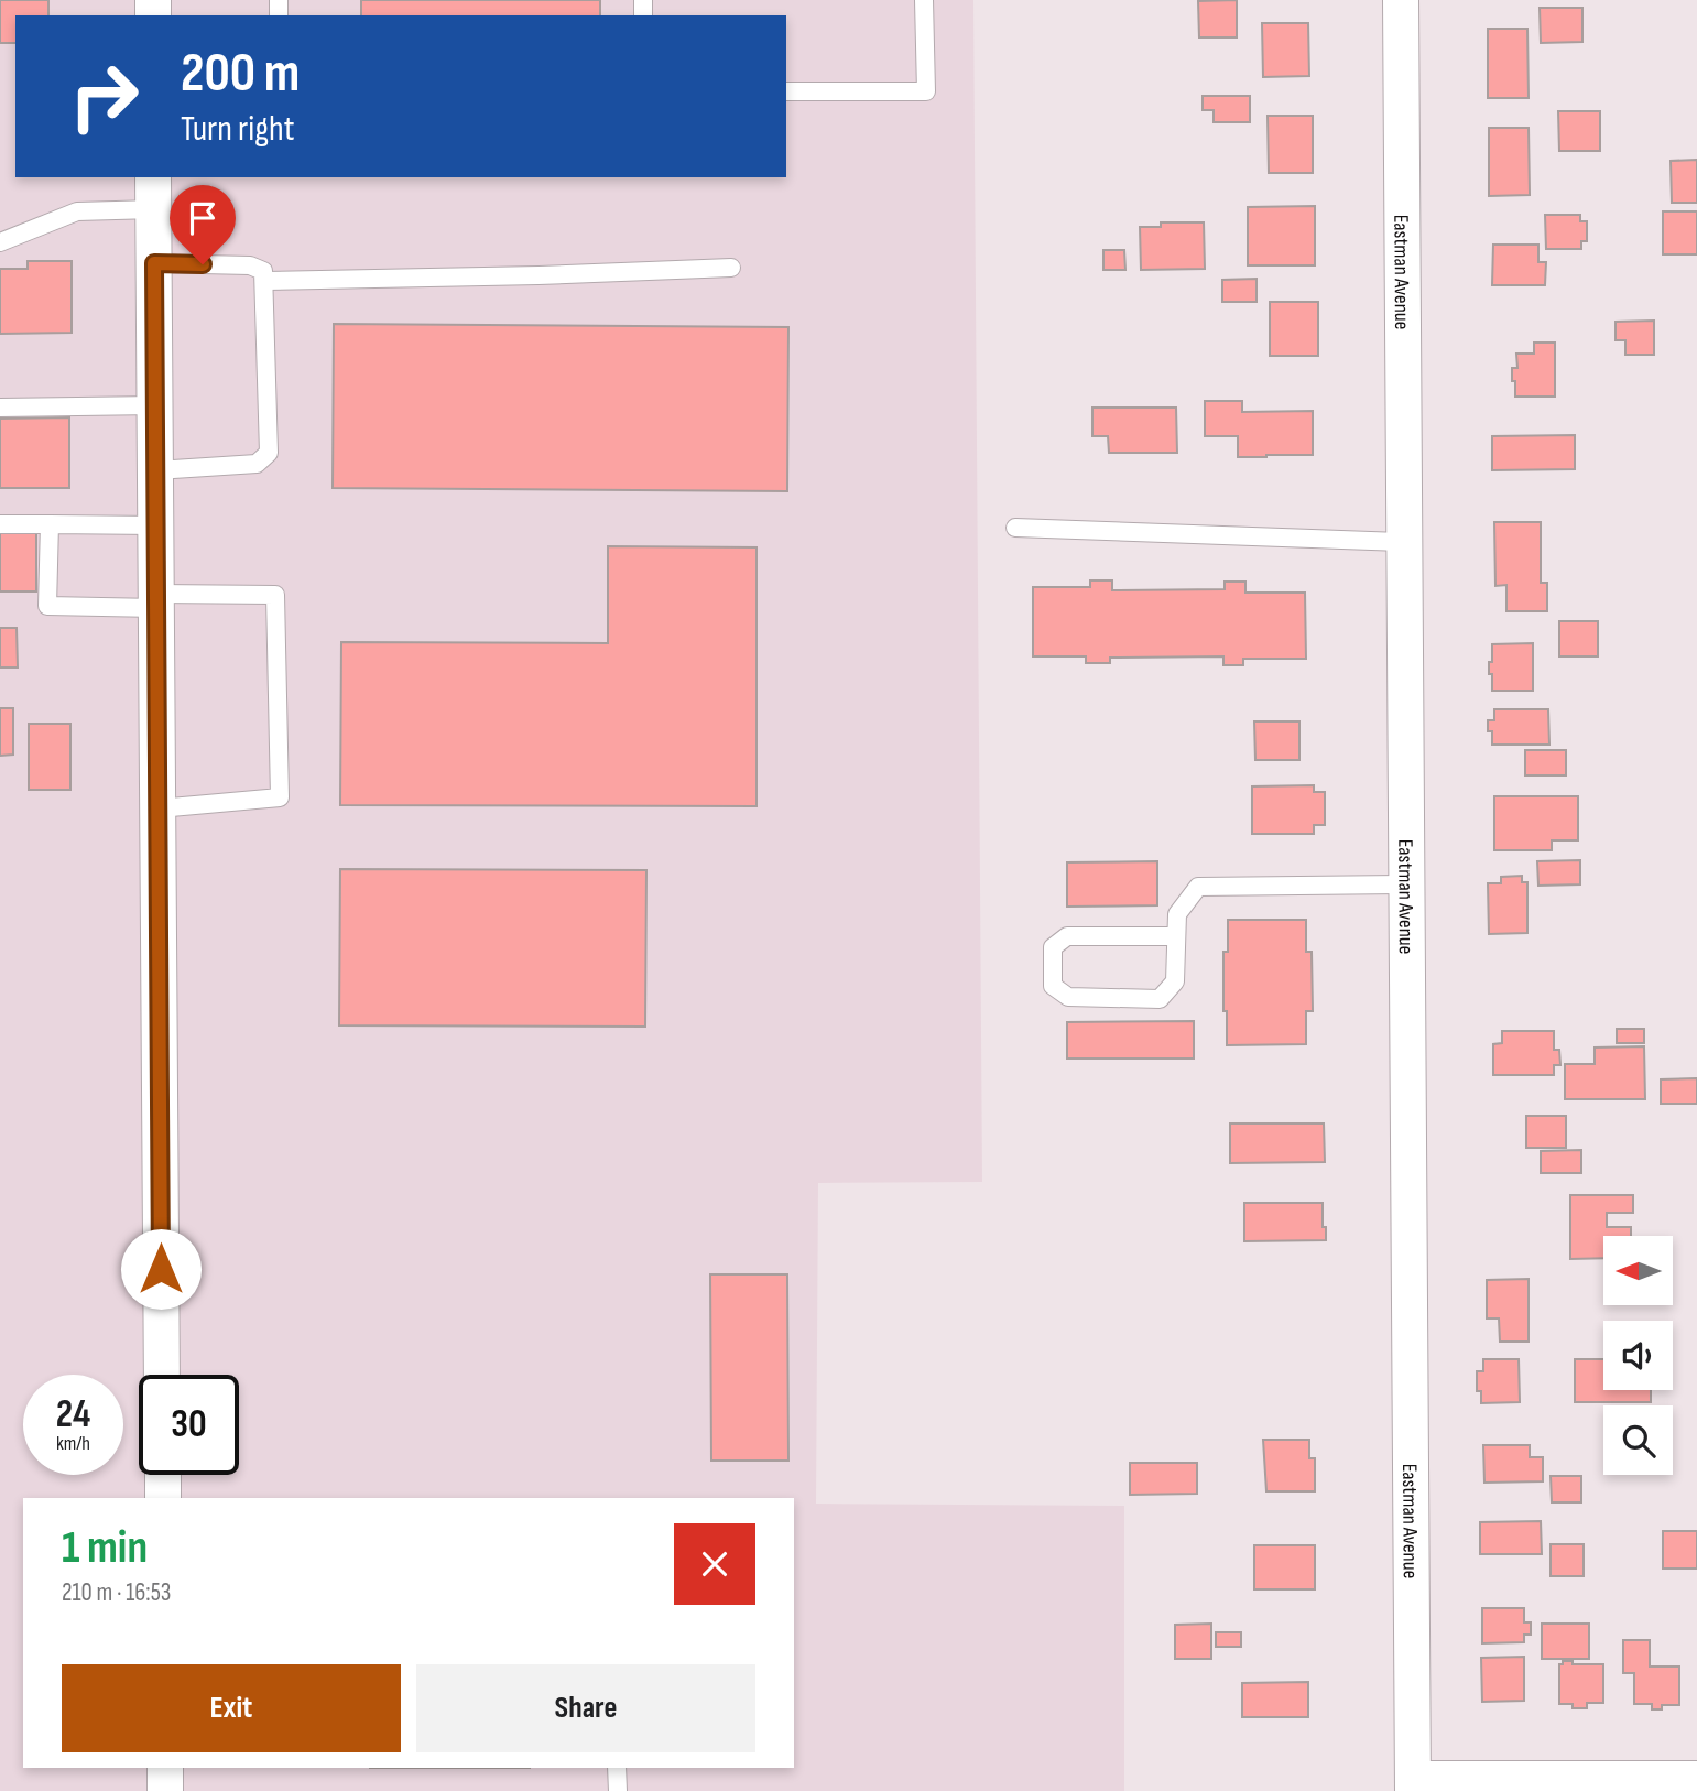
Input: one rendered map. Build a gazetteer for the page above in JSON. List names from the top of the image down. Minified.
{"streets":{"street":["Eastman Avenue"]},"north":"left","page":{"turn":["200 m","Turn right"],"speed":"24 km/h","limit":"30","heading":["1 min","210 m · 16:53"],"buttons":["Exit","Share"]}}
